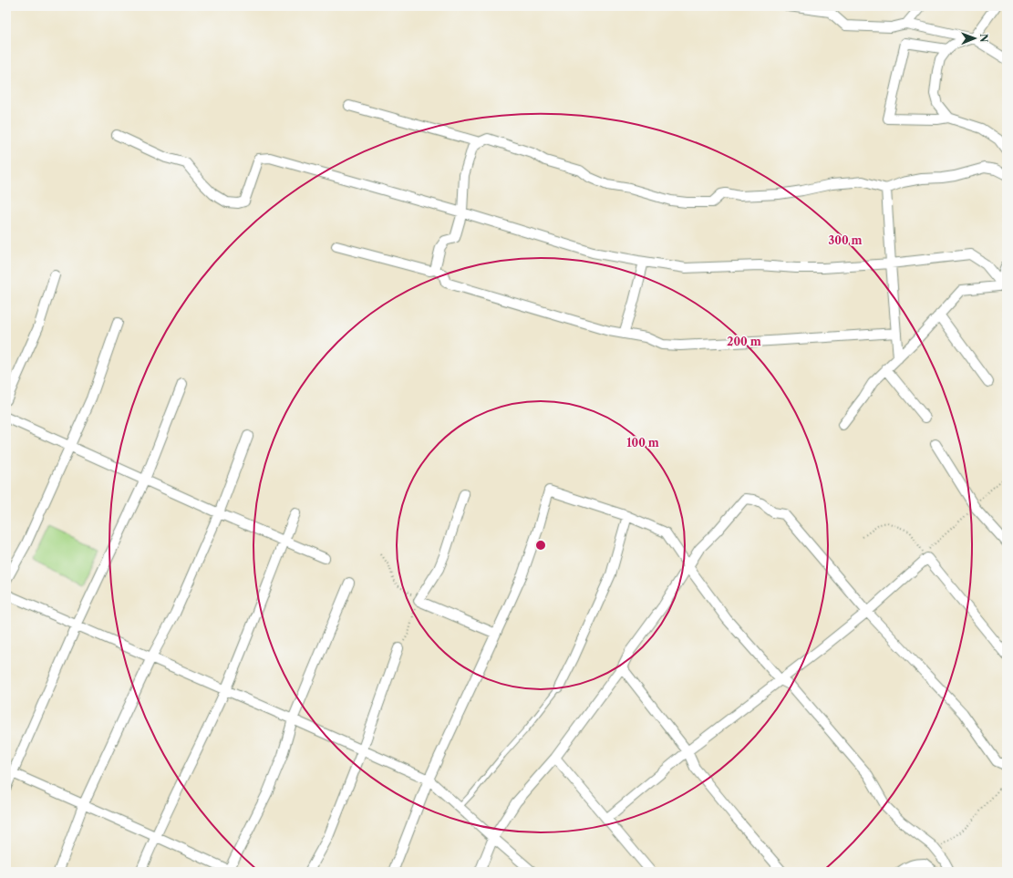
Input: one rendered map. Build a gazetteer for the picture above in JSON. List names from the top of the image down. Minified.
{"north":"right","rings":["300 m","200 m","100 m"]}
